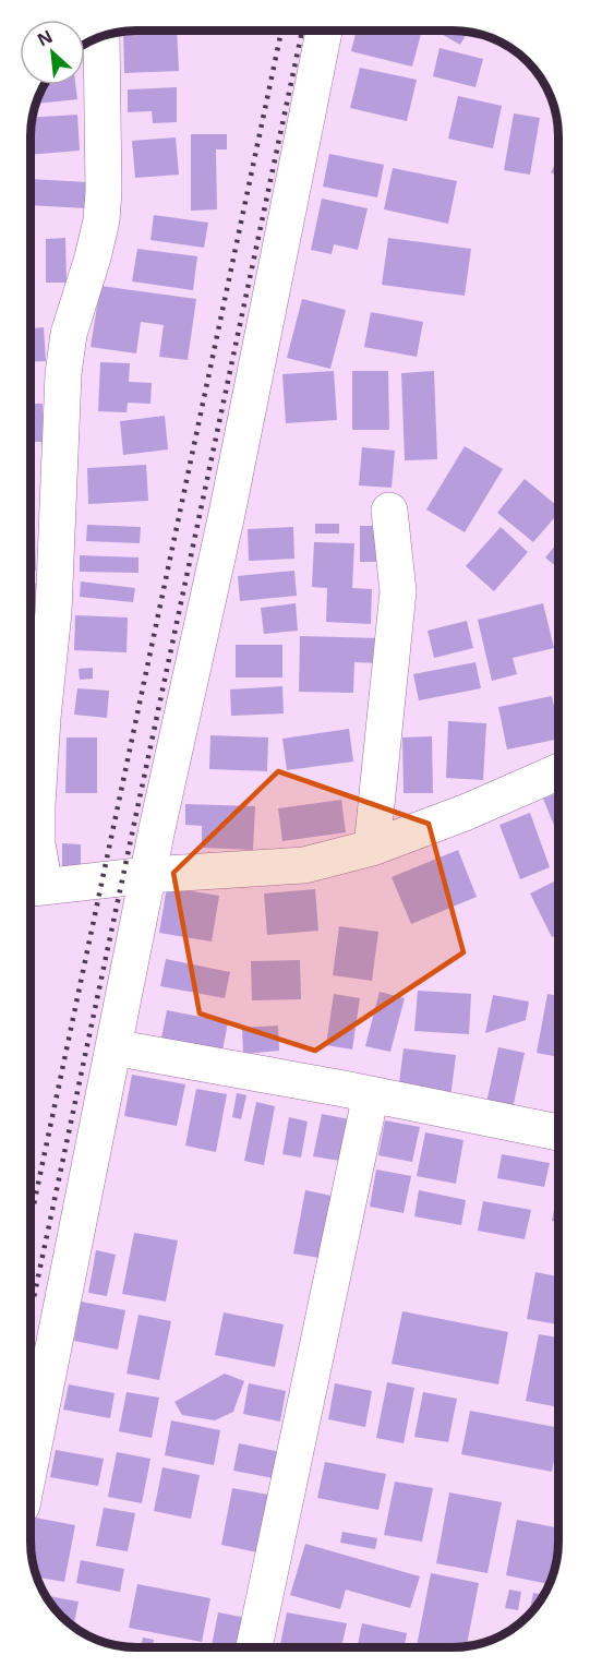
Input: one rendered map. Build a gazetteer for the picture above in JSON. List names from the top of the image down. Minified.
{"north":"top left"}
